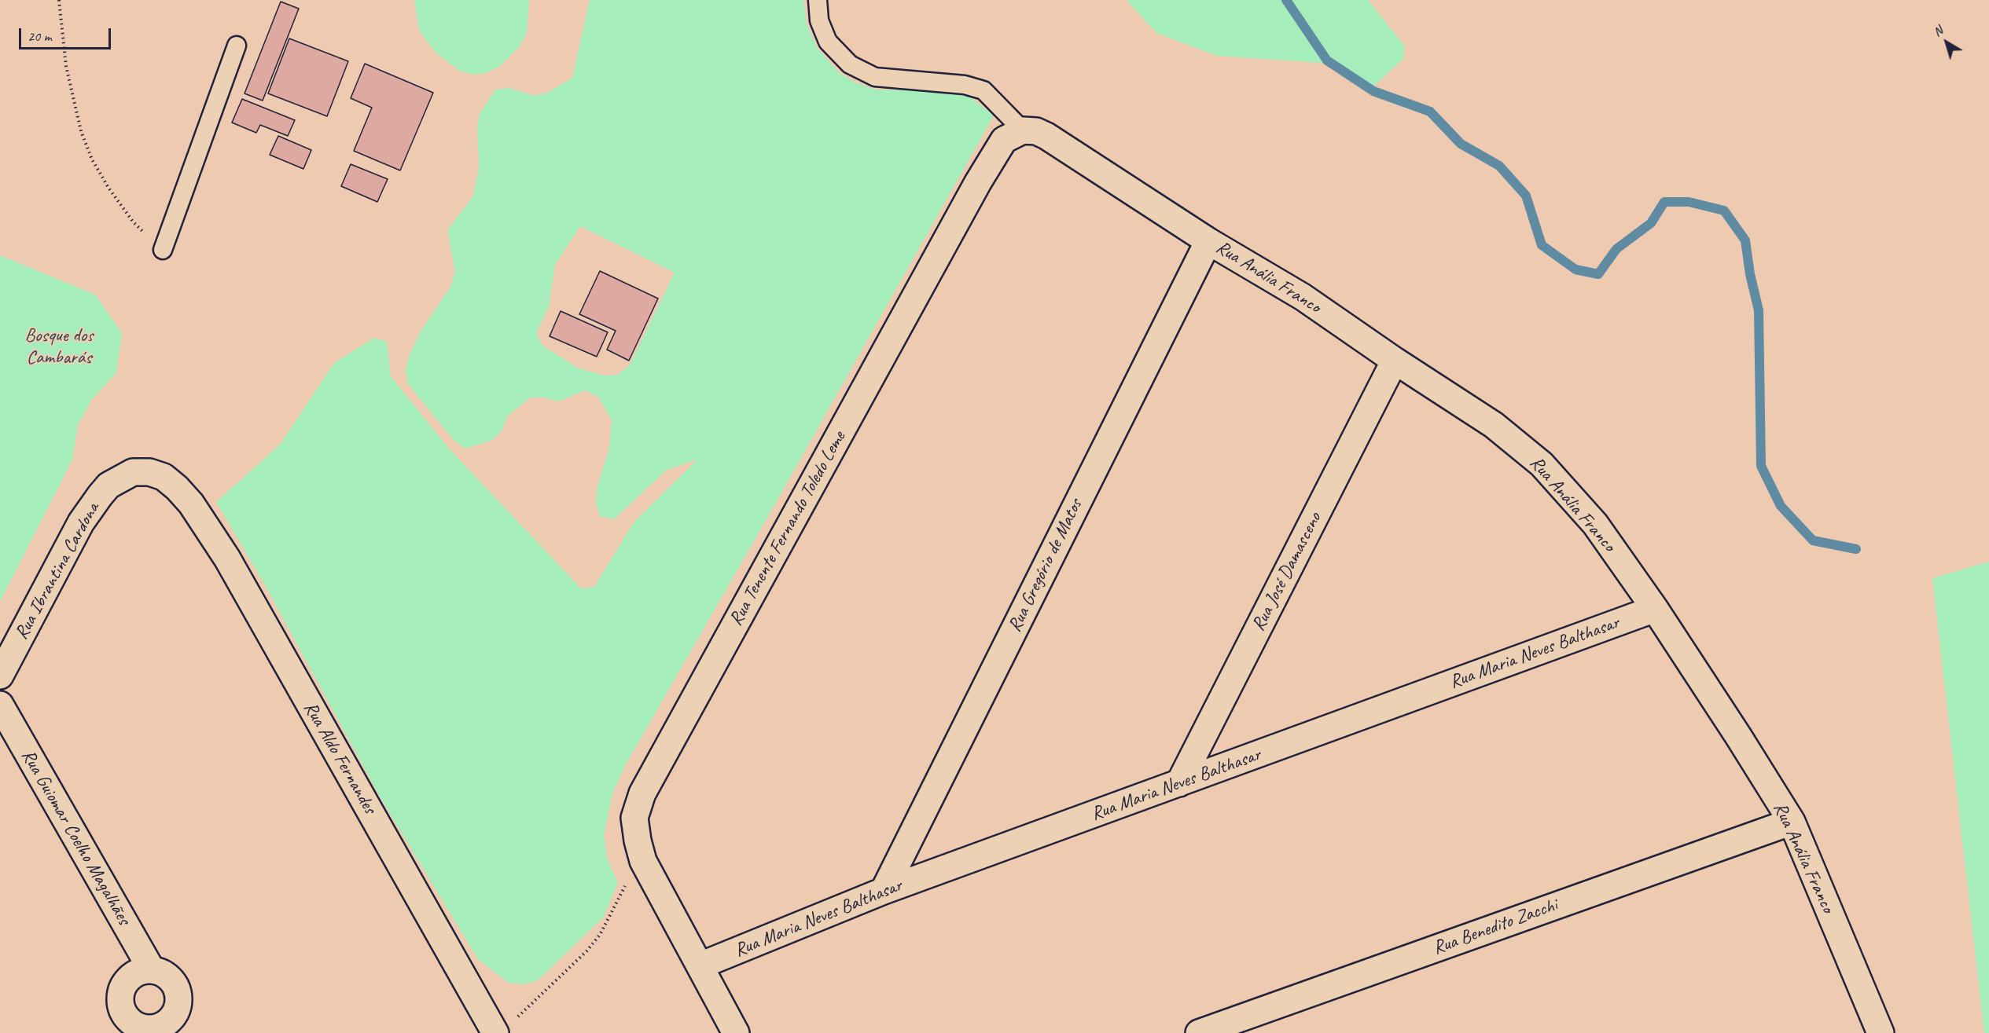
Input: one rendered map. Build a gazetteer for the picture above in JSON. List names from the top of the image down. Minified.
{"streets":{"street":["Rua Anália Franco","Rua Tenente Fernando Toledo Leme","Rua Gregório de Matos","Rua Ibrantina Cardona","Rua José Damasceno","Rua Maria Neves Balthasar","Rua Aldo Fernandes","Rua Guiomar Coelho Magalhães","Rua Benedito Zacchi"]},"crossings":[["Rua Anália Franco","Rua Tenente Fernando Toledo Leme"],["Rua Anália Franco","Rua Gregório de Matos"],["Rua Anália Franco","Rua José Damasceno"],["Rua Anália Franco","Rua Maria Neves Balthasar"],["Rua Anália Franco","Rua Benedito Zacchi"],["Rua Tenente Fernando Toledo Leme","Rua Maria Neves Balthasar"],["Rua Gregório de Matos","Rua Maria Neves Balthasar"],["Rua Ibrantina Cardona","Rua Aldo Fernandes"],["Rua José Damasceno","Rua Maria Neves Balthasar"]],"parks":["Bosque dos Cambarás"],"scale_bar":"20 m","north":"top left"}
